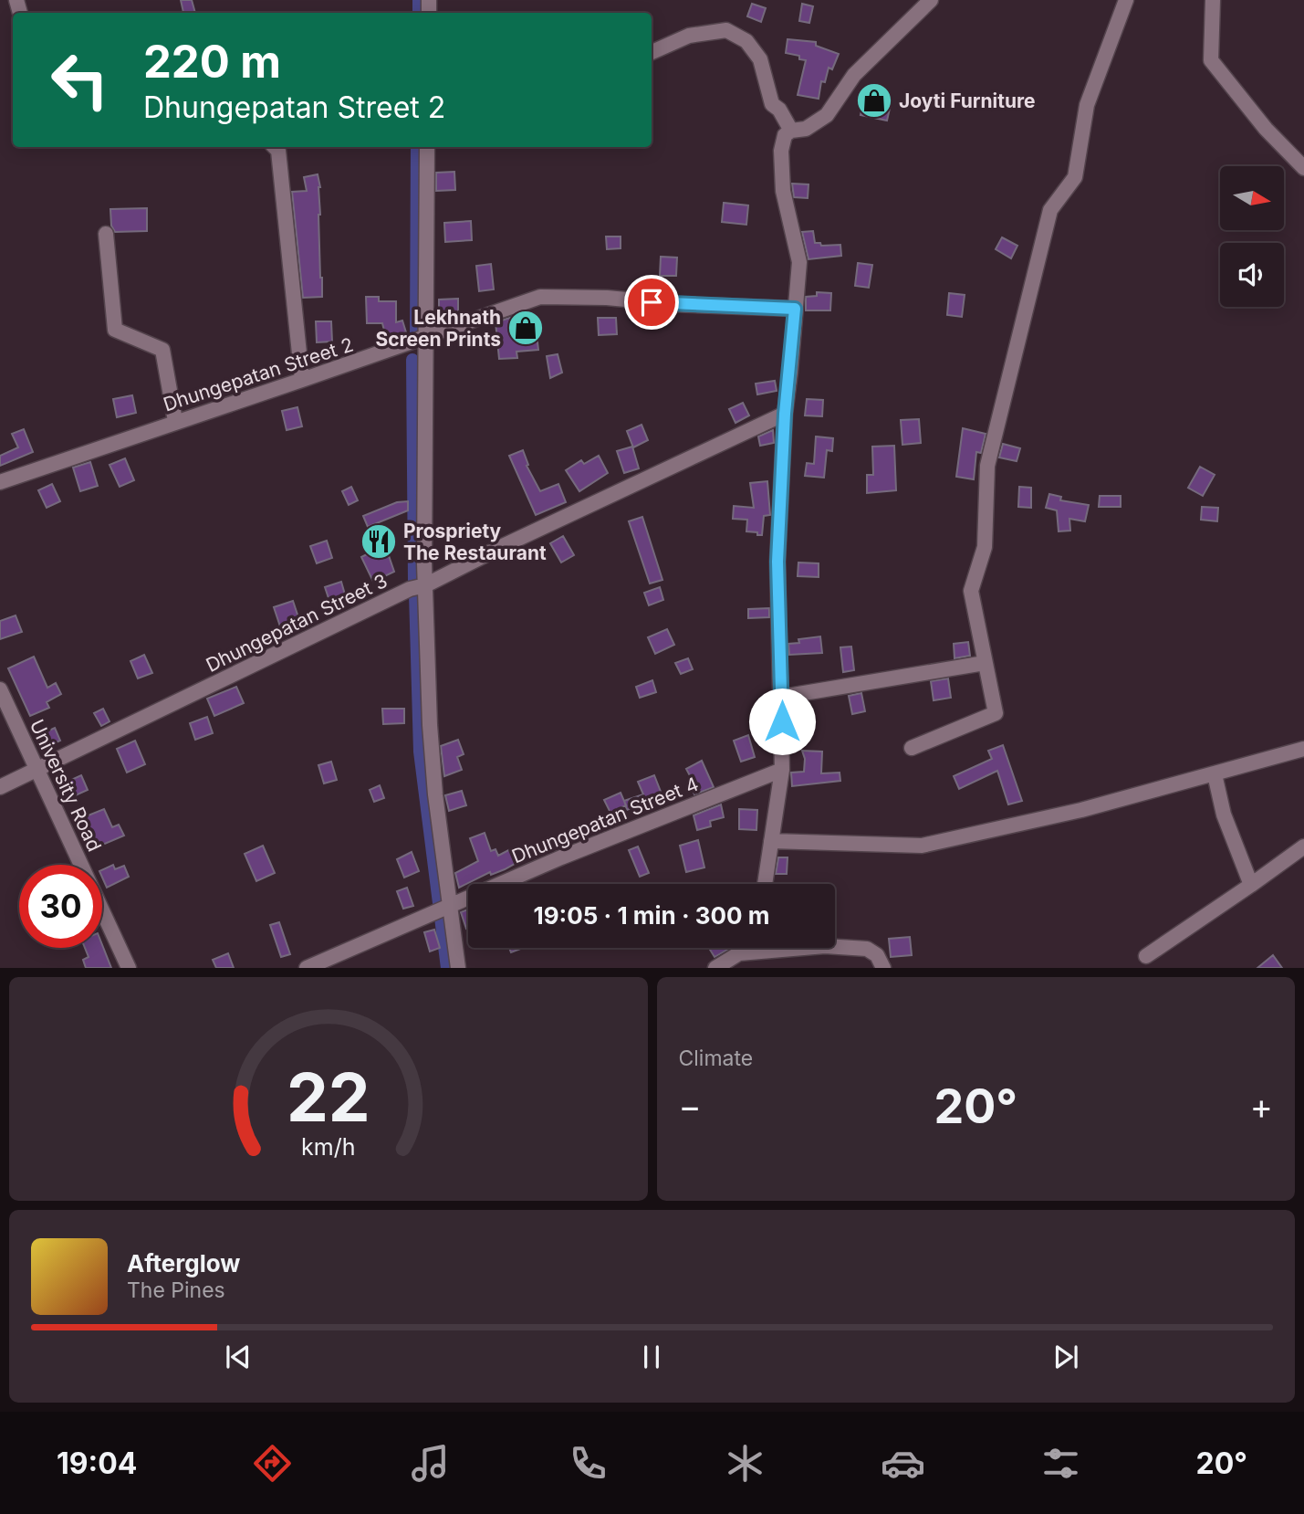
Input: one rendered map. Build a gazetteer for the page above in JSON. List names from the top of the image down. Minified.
{"streets":{"street":["Dhungepatan Street 2","Dhungepatan Street 3","University Road","Dhungepatan Street 4"]},"crossings":[["Dhungepatan Street 3","University Road"]],"places":{"shop":["Joyti Furniture","Lekhnath Screen Prints"],"restaurant":["Prospriety The Restaurant"]},"north":"right","page":{"turn":["220 m","Dhungepatan Street 2"],"limit":"30","trip":"19:05 · 1 min · 300 m","tile":"Climate","heat":["−","20°","+"],"song":["Afterglow","The Pines"],"tabs":["19:04","20°"],"gauge":["22","km/h"]}}
